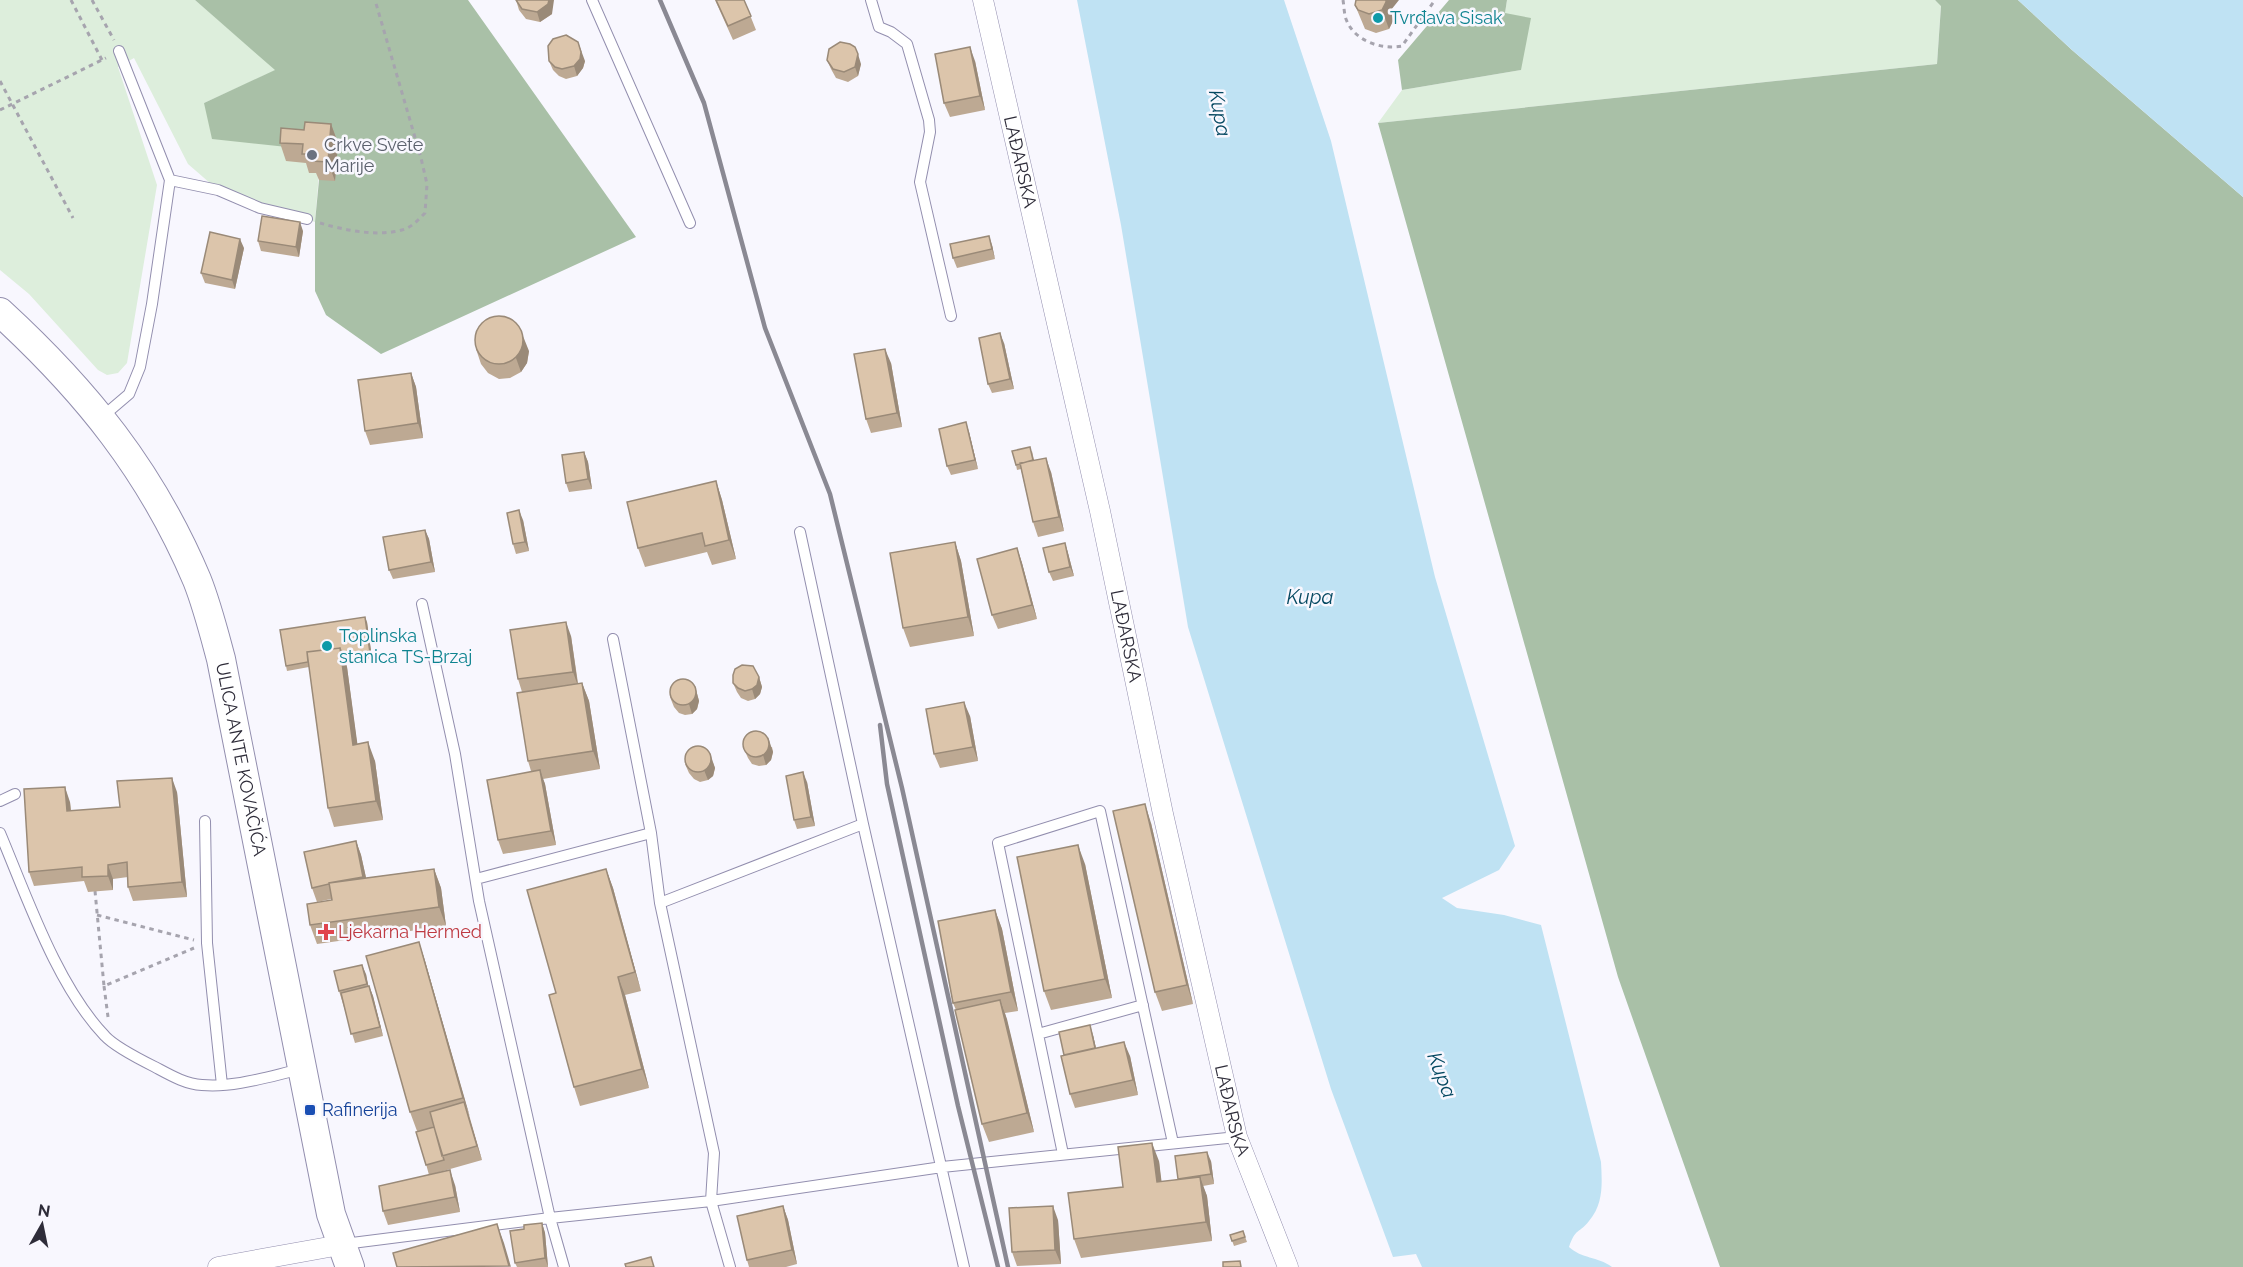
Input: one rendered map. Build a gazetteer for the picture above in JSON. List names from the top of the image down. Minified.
{"streets":{"main road":["ULICA ANTE KOVAČIĆA"],"street":["LAĐARSKA"]},"water":["Kupa"],"places":{"other":["Tvrđava Sisak","Crkve Svete Marije","Toplinska stanica TS-Brzaj"],"health":["Ljekarna Hermed"],"transit":["Rafinerija"]},"north":"top"}
